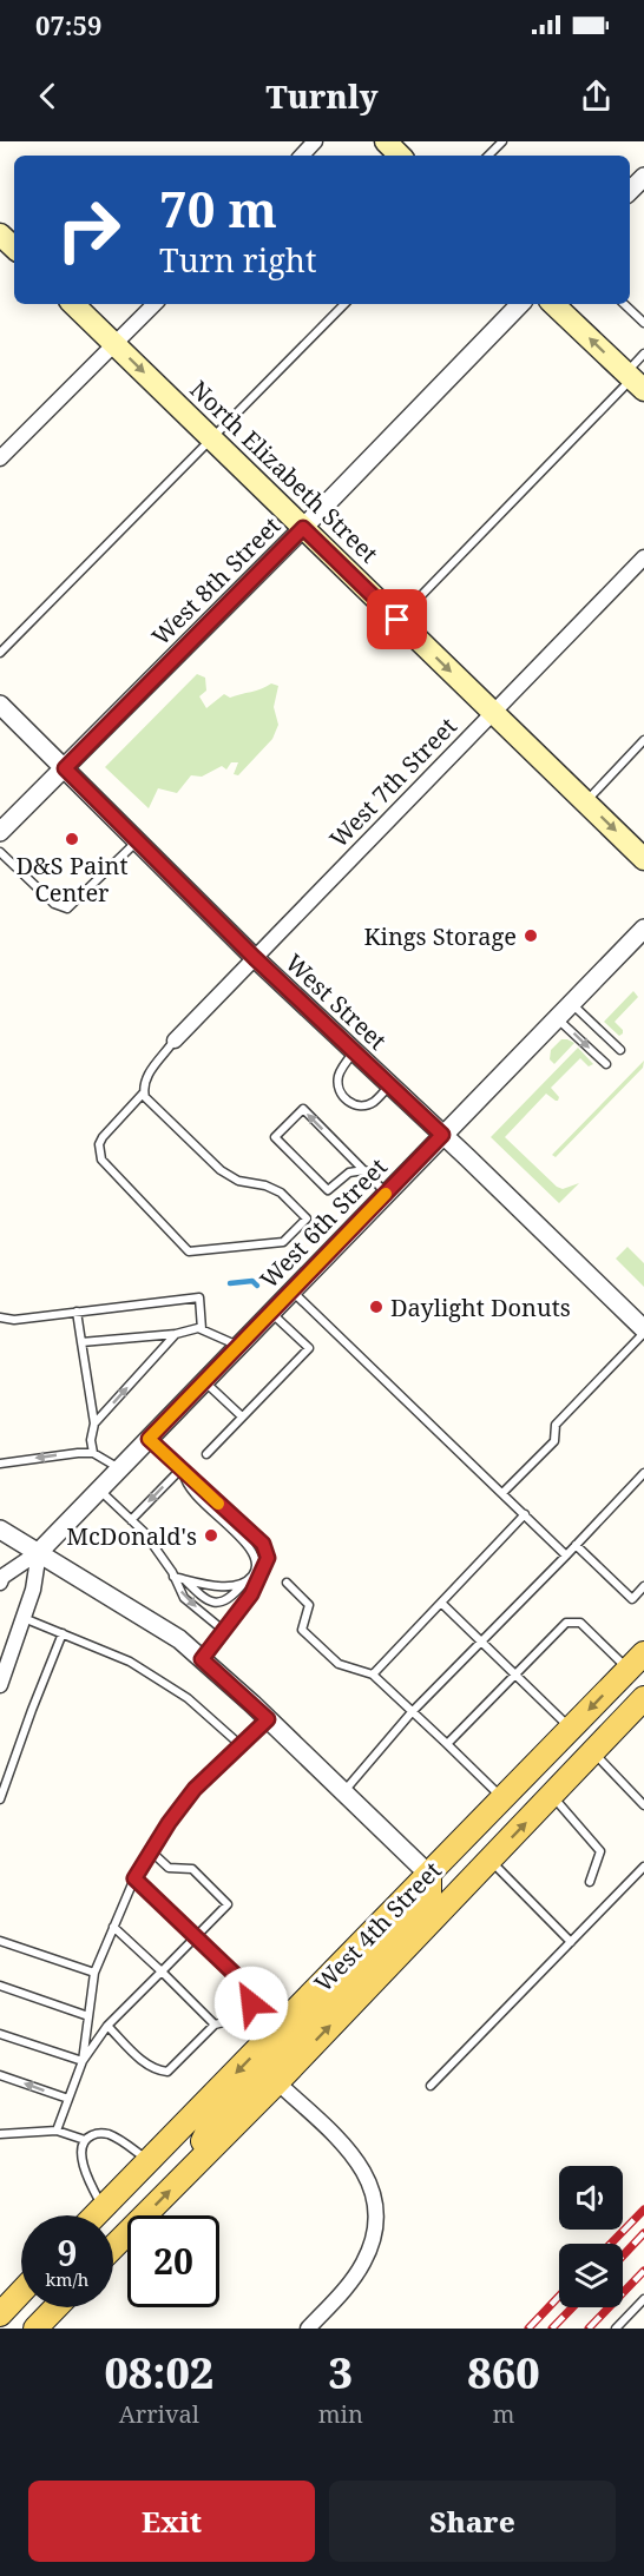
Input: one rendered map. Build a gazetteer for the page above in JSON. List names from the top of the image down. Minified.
{"streets":{"main road":["North Elizabeth Street","West 4th Street"],"street":["West 8th Street","West 7th Street","West Street","West 6th Street"]},"crossings":[["North Elizabeth Street","West 8th Street"],["North Elizabeth Street","West 7th Street"],["West 8th Street","West Street"],["West 7th Street","West Street"],["West Street","West 6th Street"]],"one_way":["North Elizabeth Street"],"places":["D&S Paint Center","Kings Storage","Daylight Donuts","McDonald's"],"page":{"status":"07:59","header":"Turnly","turn":["70 m","Turn right"],"speed":"9 km/h","limit":"20","eta":["08:02","Arrival","3","min","860","m"],"buttons":["Exit","Share"]}}
